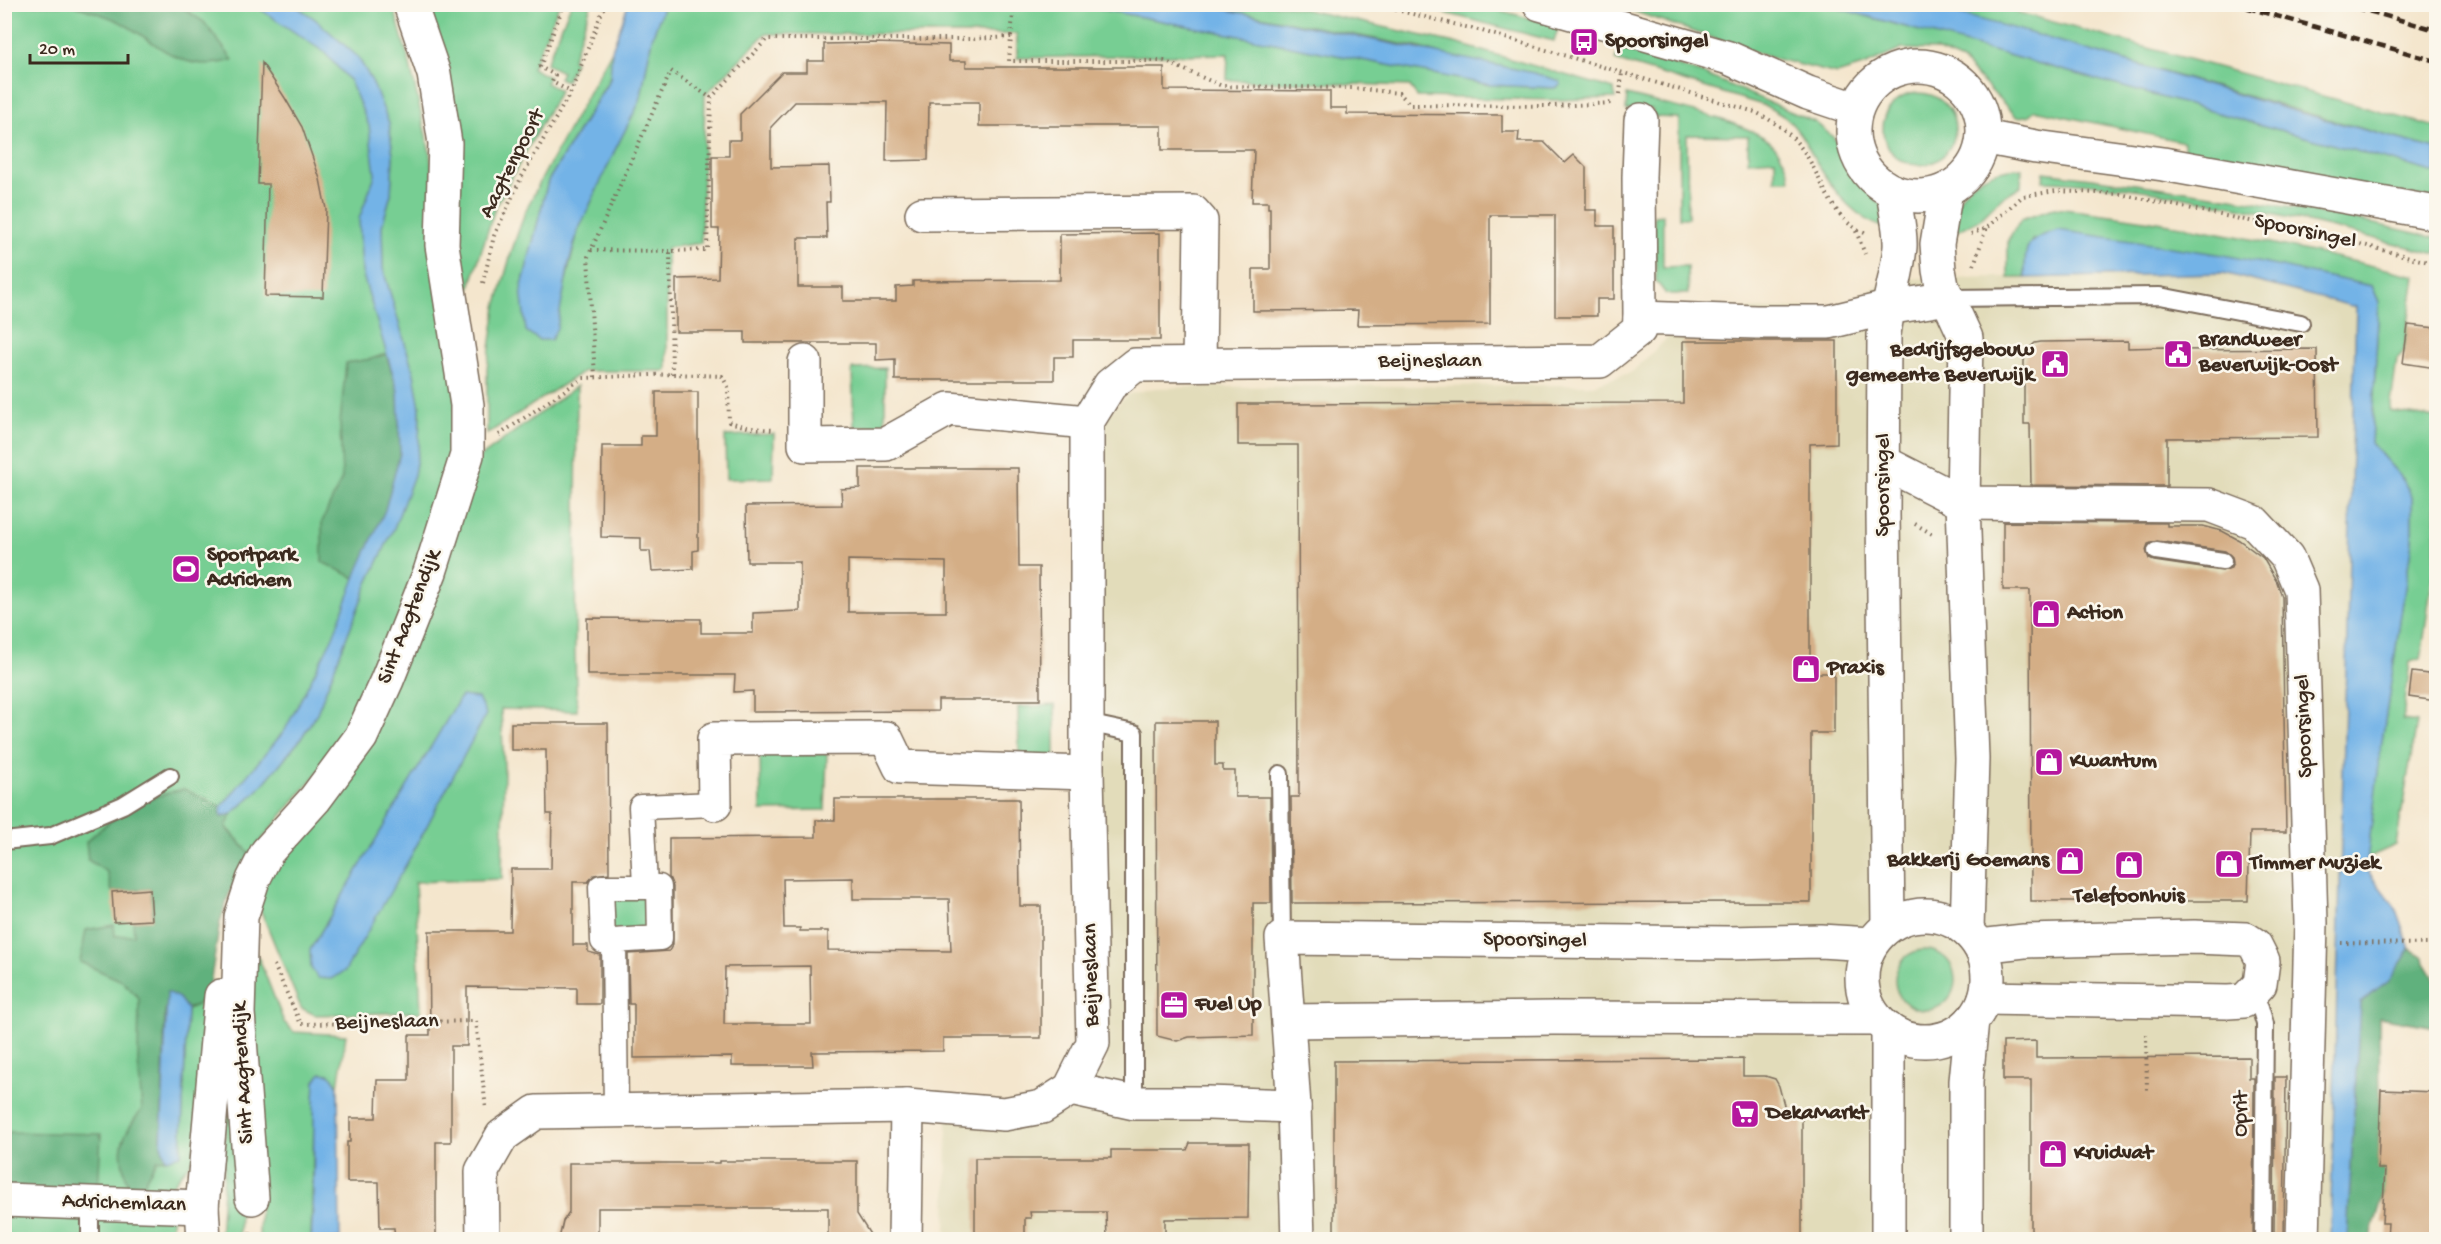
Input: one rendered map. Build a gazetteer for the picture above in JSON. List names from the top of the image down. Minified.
{"streets":{"street":["Spoorsingel","Beijneslaan","Sint Aagtendijk","Adrichemlaan"],"lane":["Oprit"],"path":["Aagtenpoort"]},"crossings":[["Sint Aagtendijk","Adrichemlaan"]],"places":{"bus stop":["Spoorsingel"],"public building":["Brandweer Beverwijk-Oost","Bedrijfsgebouw gemeente Beverwijk"],"sports":["Sportpark Adrichem"],"shop":["Action","Praxis","Kwantum","Bakkerij Goemans","Timmer Muziek","Telefoonhuis","Kruidvat"],"office":["Fuel Up"],"supermarket":["DekaMarkt"]},"scale_bar":"20 m"}
